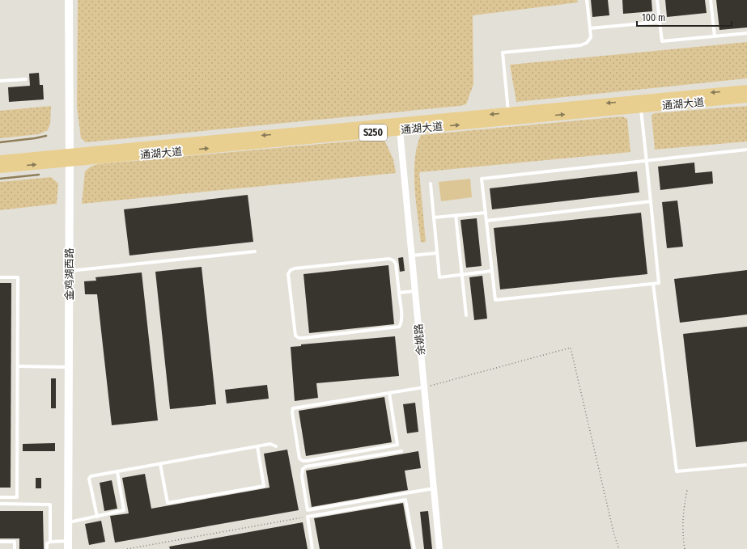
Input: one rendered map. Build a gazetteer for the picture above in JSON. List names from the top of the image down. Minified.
{"streets":{"main road":["通湖大道","S250"],"street":["金鸡湖西路","余姚路"]},"crossings":[["通湖大道","金鸡湖西路"],["通湖大道","余姚路"]],"scale_bar":"100 m"}
